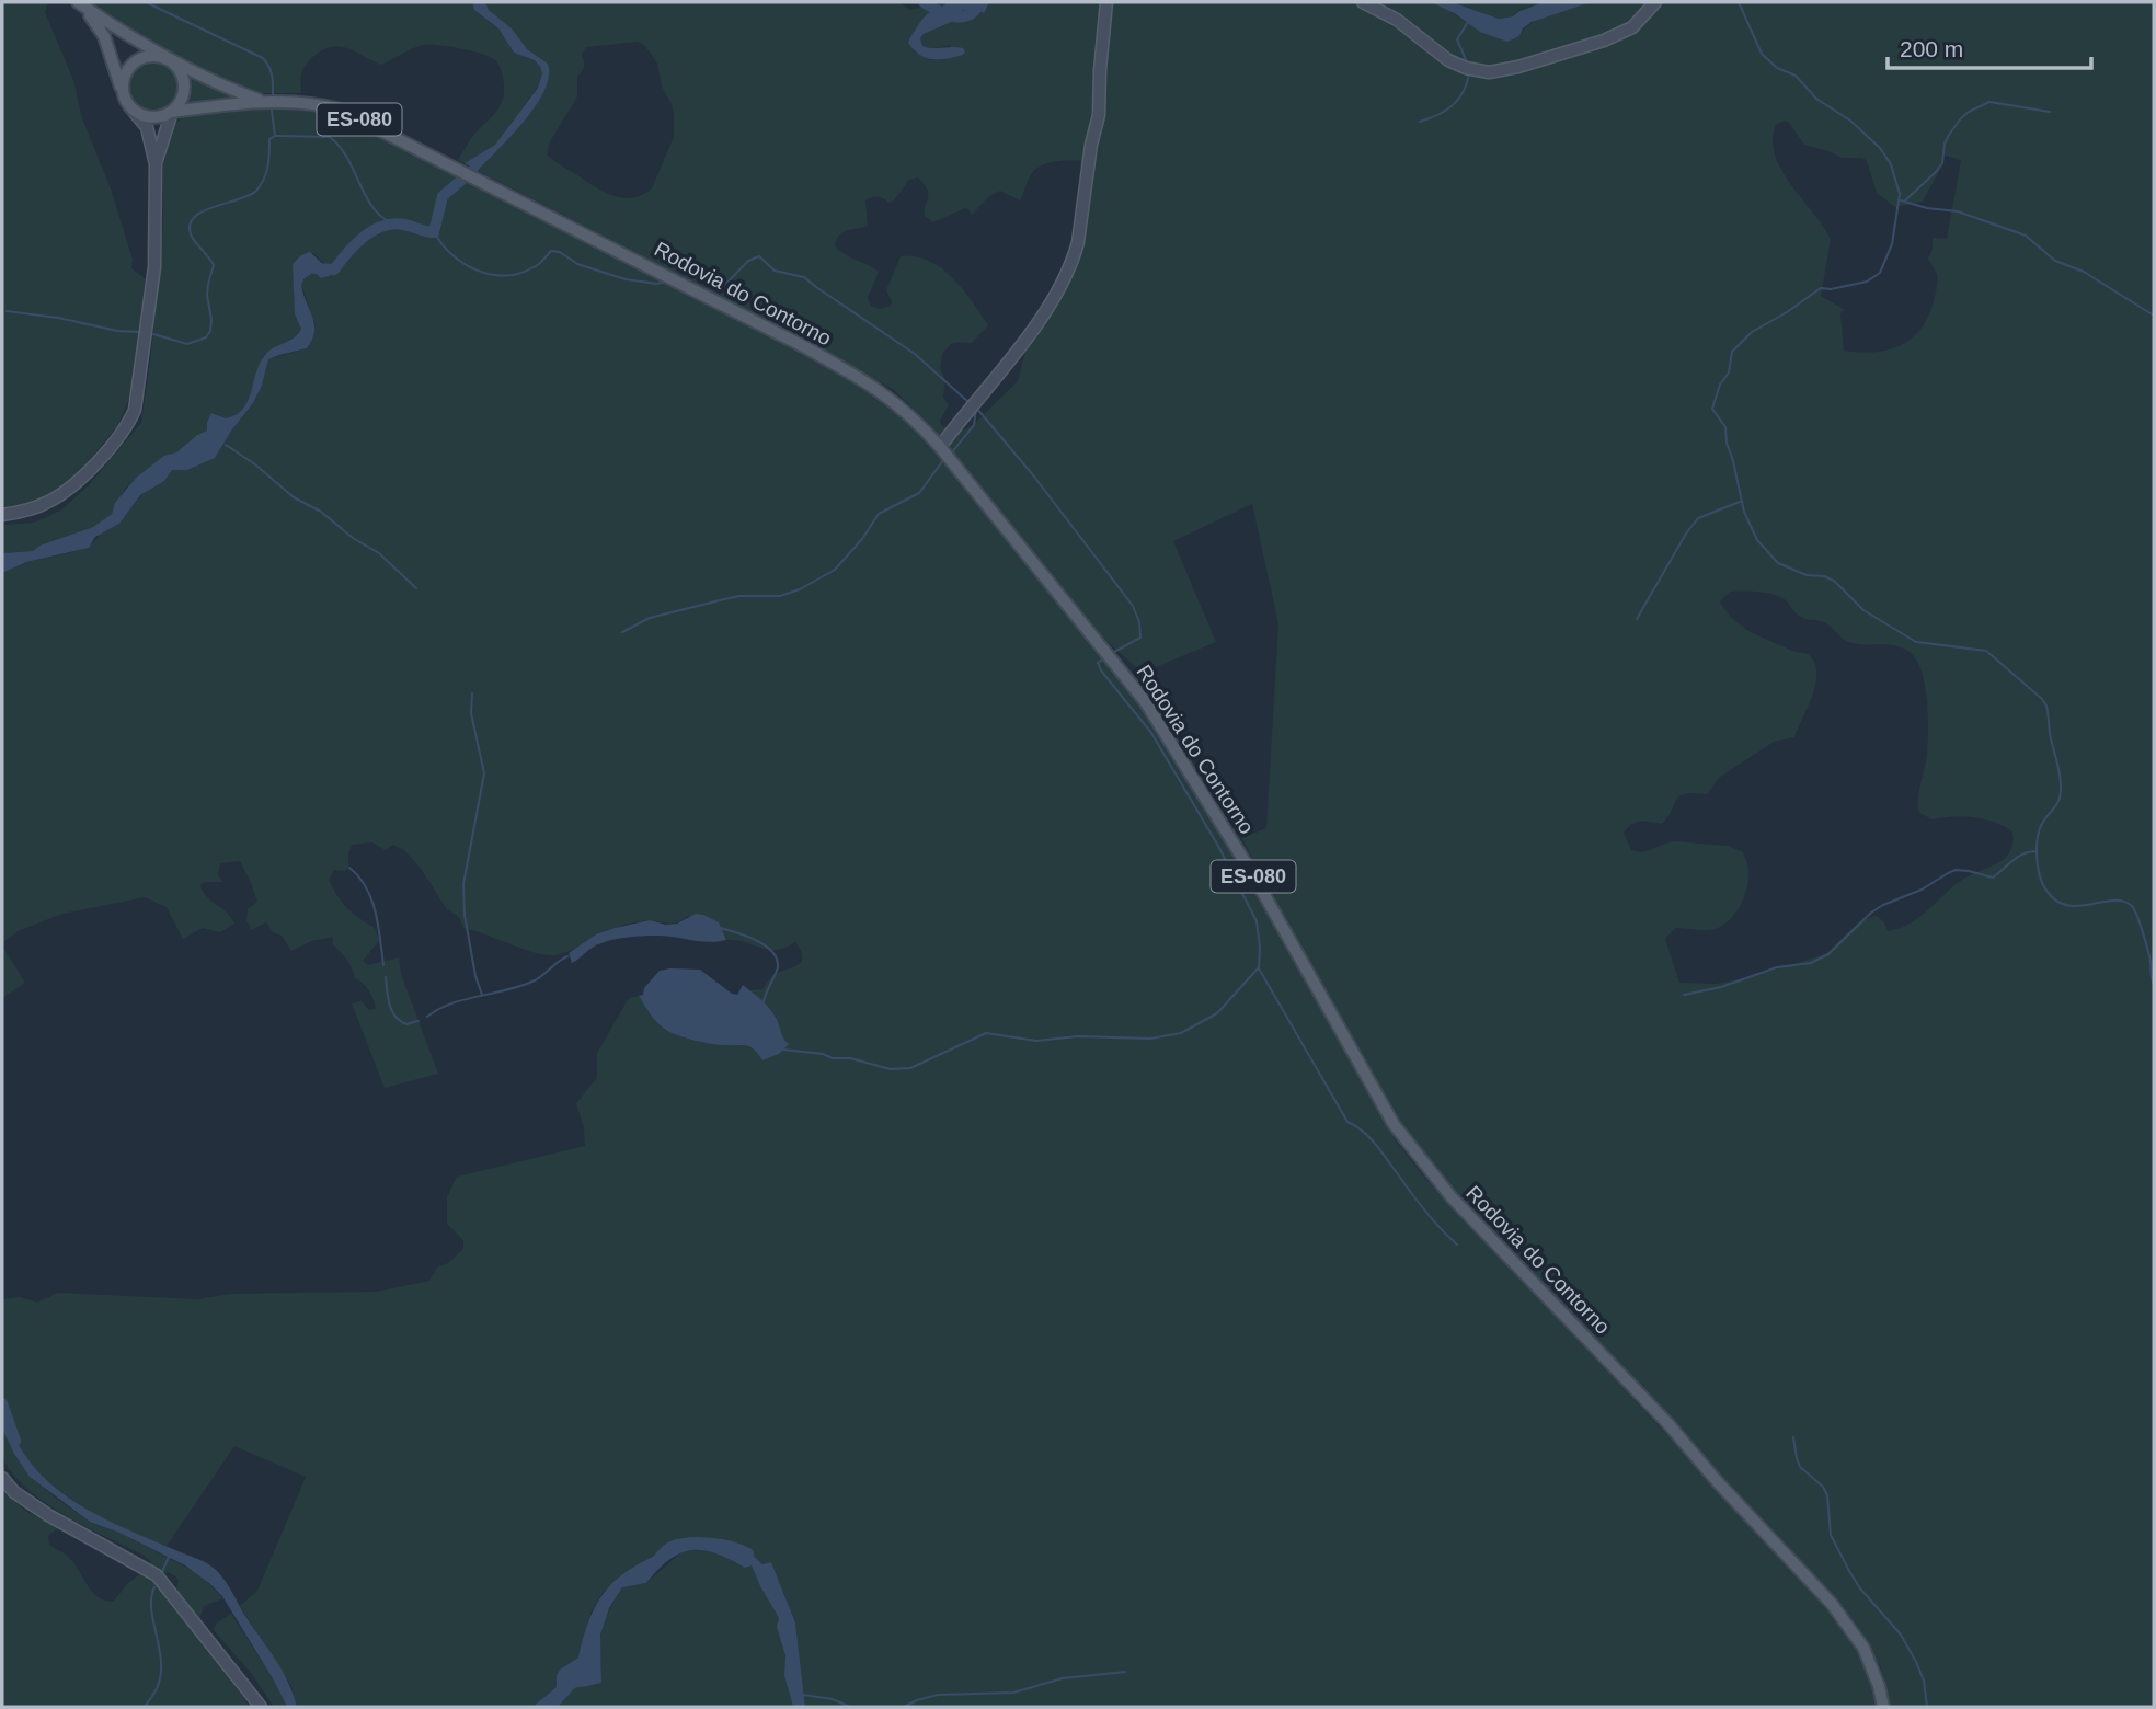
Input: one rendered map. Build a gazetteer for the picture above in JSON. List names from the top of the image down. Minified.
{"streets":{"main road":["ES-080","Rodovia do Contorno"]},"crossings":[["ES-080","Rodovia do Contorno"]],"scale_bar":"200 m"}
